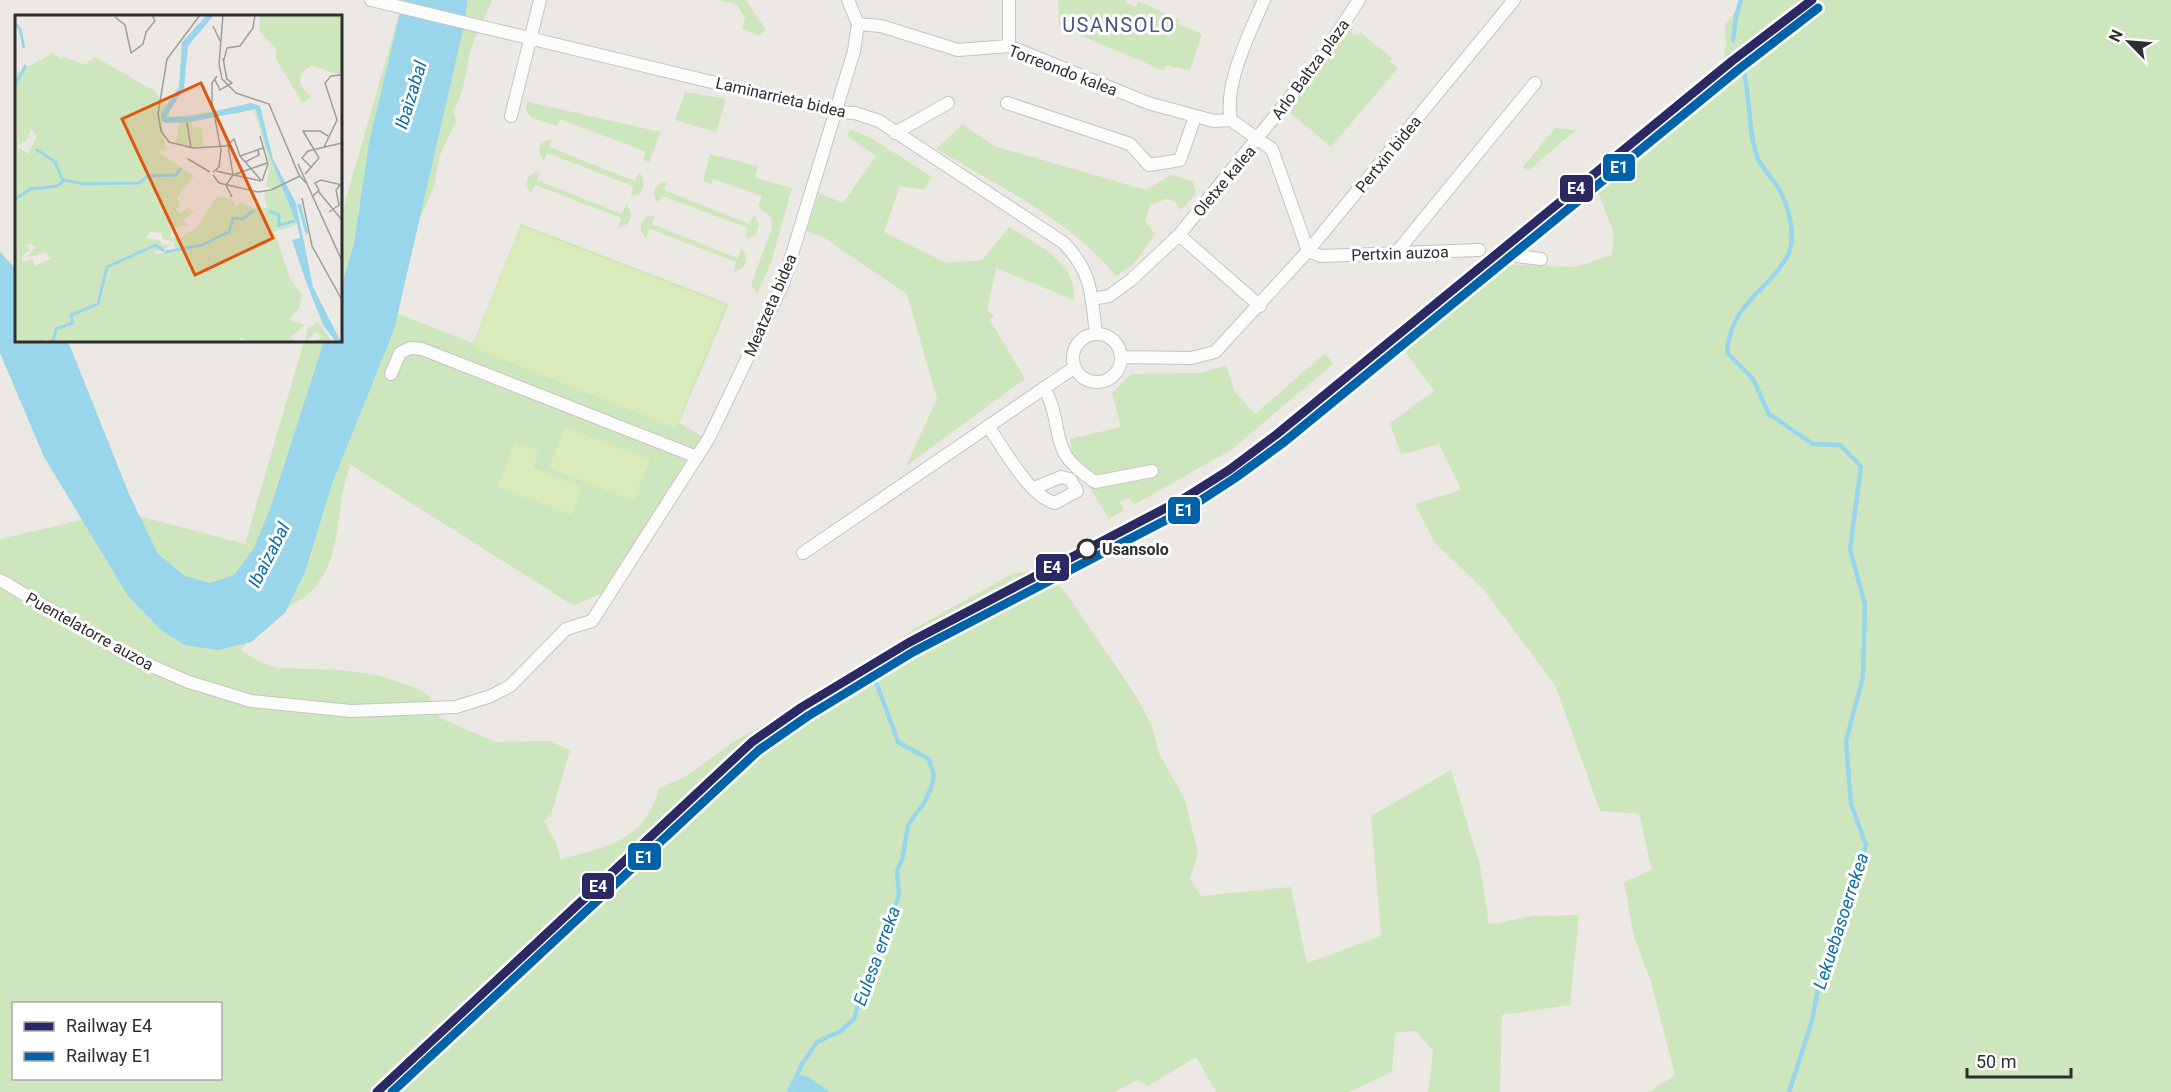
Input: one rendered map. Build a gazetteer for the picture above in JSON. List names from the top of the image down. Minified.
{"streets":{"street":["Arlo Baltza plaza","Torreondo kalea","Laminarrieta bidea","Pertxin bidea","Oletxe kalea","Pertxin auzoa","Meatzeta bidea","Puentelatorre auzoa"]},"crossings":[["Arlo Baltza plaza","Oletxe kalea"],["Torreondo kalea","Oletxe kalea"],["Torreondo kalea","Meatzeta bidea"],["Laminarrieta bidea","Pertxin bidea"],["Laminarrieta bidea","Oletxe kalea"],["Laminarrieta bidea","Meatzeta bidea"],["Pertxin bidea","Pertxin auzoa"],["Meatzeta bidea","Puentelatorre auzoa"]],"districts":["USANSOLO"],"water":["Ibaizabal","Lekuebasoerrekea","Eulesa erreka"],"places":["Usansolo"],"lines":["rail line E4","rail line E1"],"legend":["Railway E4","Railway E1"],"scale_bar":"50 m","north":"top left"}
